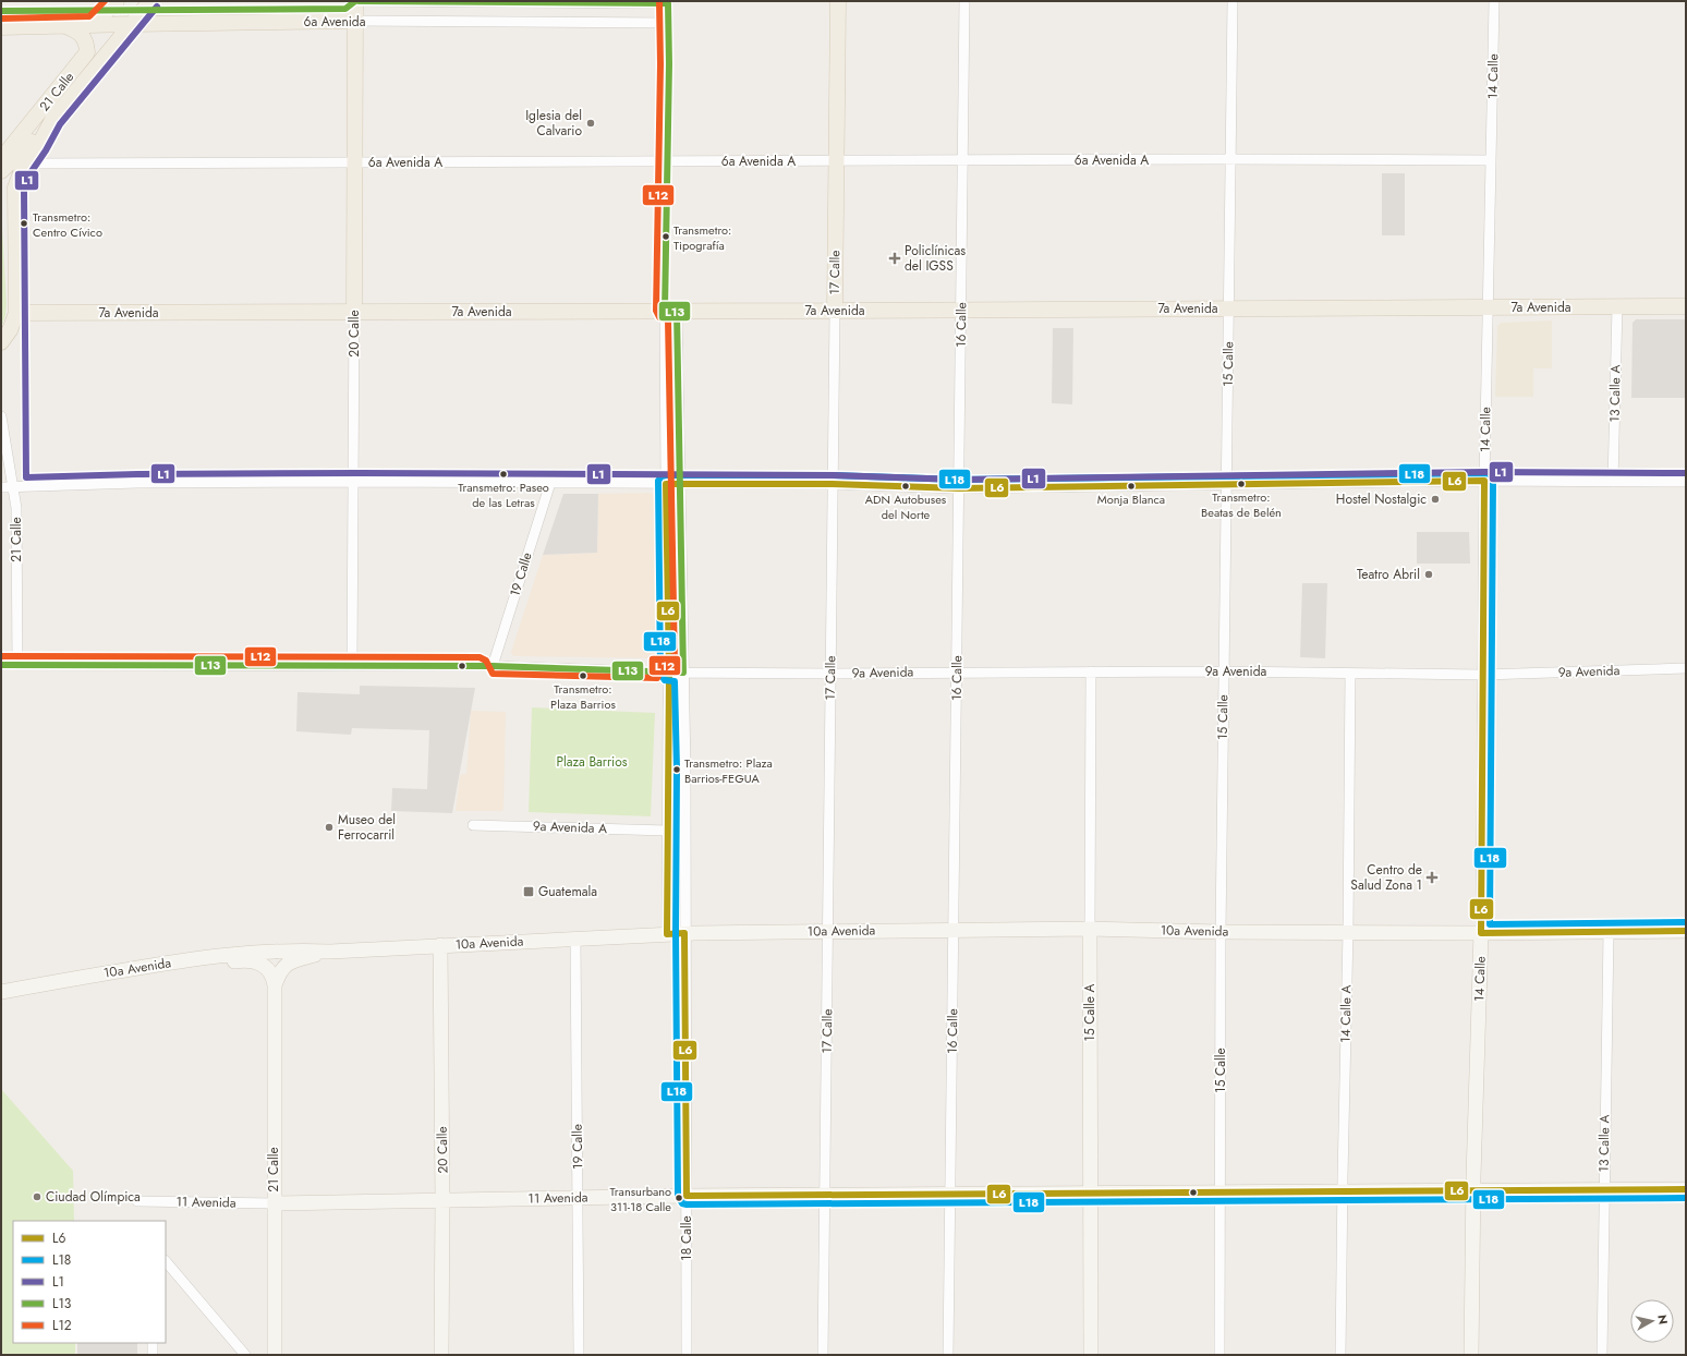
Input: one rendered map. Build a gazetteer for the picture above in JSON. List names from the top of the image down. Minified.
{"streets":{"main road":["6a Avenida","14 Calle","21 Calle","17 Calle","7a Avenida","20 Calle","10a Avenida","15 Calle A","11 Avenida"],"street":["6a Avenida A","16 Calle","15 Calle","13 Calle A","19 Calle","9a Avenida","9a Avenida A","14 Calle A","18 Calle"]},"crossings":[["6a Avenida","21 Calle"],["6a Avenida","20 Calle"],["14 Calle","6a Avenida A"],["14 Calle","7a Avenida"],["14 Calle","9a Avenida"],["14 Calle","10a Avenida"],["14 Calle","11 Avenida"],["21 Calle","6a Avenida A"],["21 Calle","7a Avenida"],["21 Calle","9a Avenida"],["21 Calle","10a Avenida"],["21 Calle","11 Avenida"],["6a Avenida A","17 Calle"],["6a Avenida A","16 Calle"],["6a Avenida A","20 Calle"],["6a Avenida A","15 Calle"],["17 Calle","7a Avenida"],["17 Calle","9a Avenida"],["17 Calle","10a Avenida"],["17 Calle","11 Avenida"],["7a Avenida","16 Calle"],["7a Avenida","20 Calle"],["7a Avenida","15 Calle"],["7a Avenida","13 Calle A"],["7a Avenida","18 Calle"],["16 Calle","9a Avenida"],["16 Calle","10a Avenida"],["16 Calle","11 Avenida"],["20 Calle","9a Avenida"],["20 Calle","10a Avenida"],["20 Calle","11 Avenida"],["15 Calle","9a Avenida"],["15 Calle","10a Avenida"],["15 Calle","11 Avenida"],["13 Calle A","10a Avenida"],["13 Calle A","11 Avenida"],["19 Calle","9a Avenida"],["19 Calle","10a Avenida"],["19 Calle","11 Avenida"],["9a Avenida","15 Calle A"],["9a Avenida","14 Calle A"],["9a Avenida","18 Calle"],["10a Avenida","15 Calle A"],["10a Avenida","14 Calle A"],["10a Avenida","18 Calle"],["15 Calle A","11 Avenida"],["14 Calle A","11 Avenida"],["11 Avenida","18 Calle"]],"parks":["Plaza Barrios"],"places":{"other":["Iglesia del Calvario","Transmetro: Centro Cívico","Transmetro: Tipografía","Transmetro: Paseo de las Letras","Transmetro: Beatas de Belén","ADN Autobuses del Norte","Monja Blanca","Hostel Nostalgic","Teatro Abril","Transmetro: Plaza Barrios","Transmetro: Plaza Barrios-FEGUA","Museo del Ferrocarril","Ciudad Olímpica","Transurbano 311-18 Calle"],"health":["Policlínicas del IGSS","Centro de Salud Zona 1"],"transit":["Guatemala"]},"lines":["transit line L13","transit line L12","transit line L1","transit line L18","transit line L6"],"legend":["L6","L18","L1","L13","L12"],"north":"right"}
